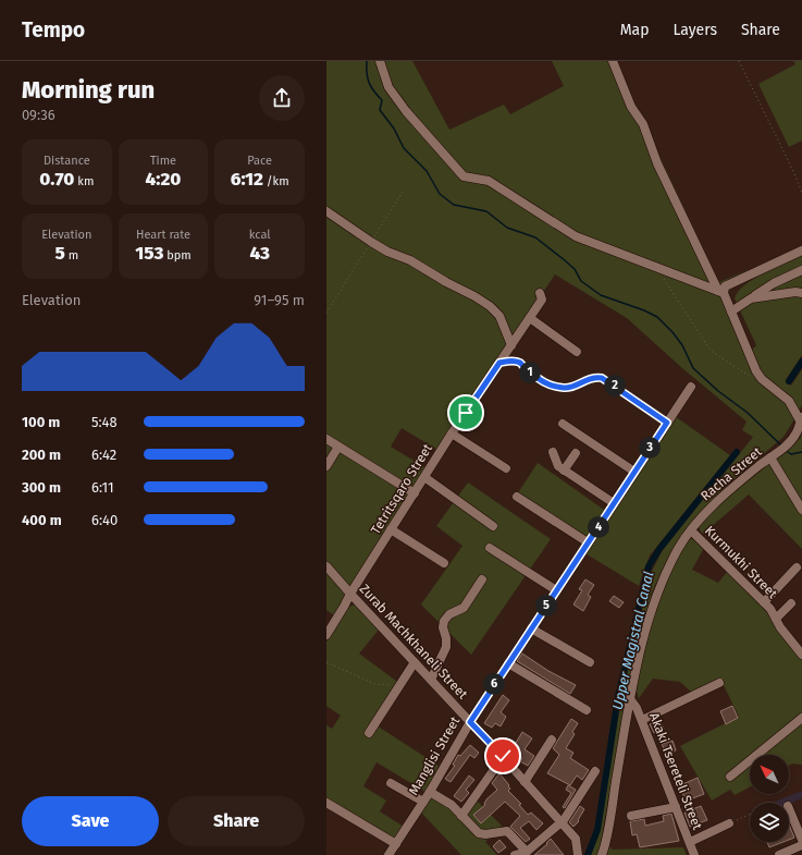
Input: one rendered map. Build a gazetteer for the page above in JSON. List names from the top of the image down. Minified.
{"streets":{"street":["Racha Street","Tetritsqaro Street","Kurmukhi Street","Zurab Machkhaneli Street","Manglisi Street","Akaki Tsereteli Street"]},"crossings":[["Racha Street","Kurmukhi Street"],["Racha Street","Akaki Tsereteli Street"],["Tetritsqaro Street","Zurab Machkhaneli Street"],["Zurab Machkhaneli Street","Manglisi Street"]],"water":["Upper Magistral Canal"],"north":"top left","page":{"header":"Tempo","nav":["Map","Layers","Share"],"heading":["Morning run","09:36"],"stats":[["Distance","0.70 km"],["Time","4:20"],["Pace","6:12 /km"],["Elevation","5 m"],["Heart rate","153 bpm"],["kcal","43"]],"chart":["Elevation","91–95 m"],"pins":["1","2","3","4","5","6"],"list":[{"name":"100 m","note":"5:48"},{"name":"200 m","note":"6:42"},{"name":"300 m","note":"6:11"},{"name":"400 m","note":"6:40"}],"buttons":["Save","Share"]}}
